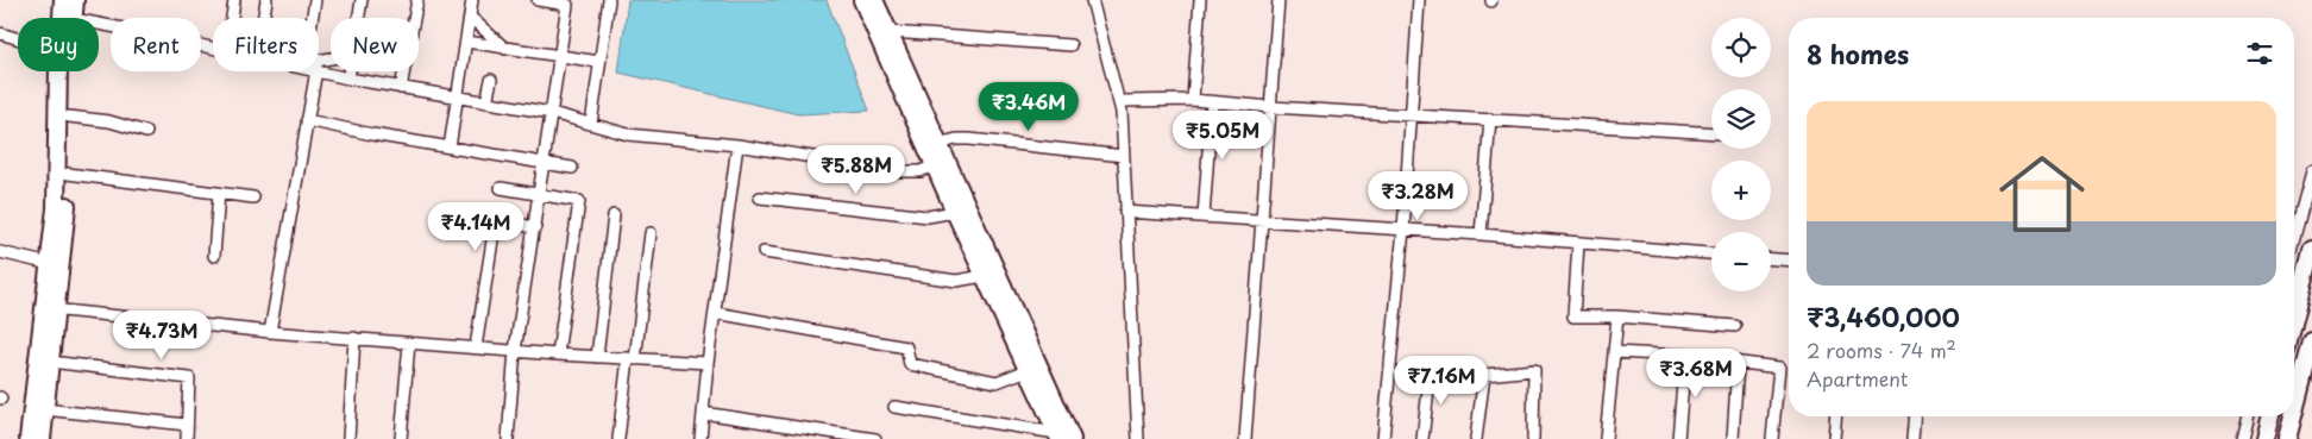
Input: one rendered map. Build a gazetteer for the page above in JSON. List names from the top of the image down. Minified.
{"page":{"map_buttons":["+","−"],"chip":["Buy","Rent","Filters","New"],"heading":"8 homes","price":["₹3.46M","₹5.05M","₹5.88M","₹3.28M","₹4.14M","₹4.73M","₹3.68M","₹7.16M"],"list":[{"name":"₹3,460,000","note":"2 rooms · 74 m² · Apartment"}]}}
